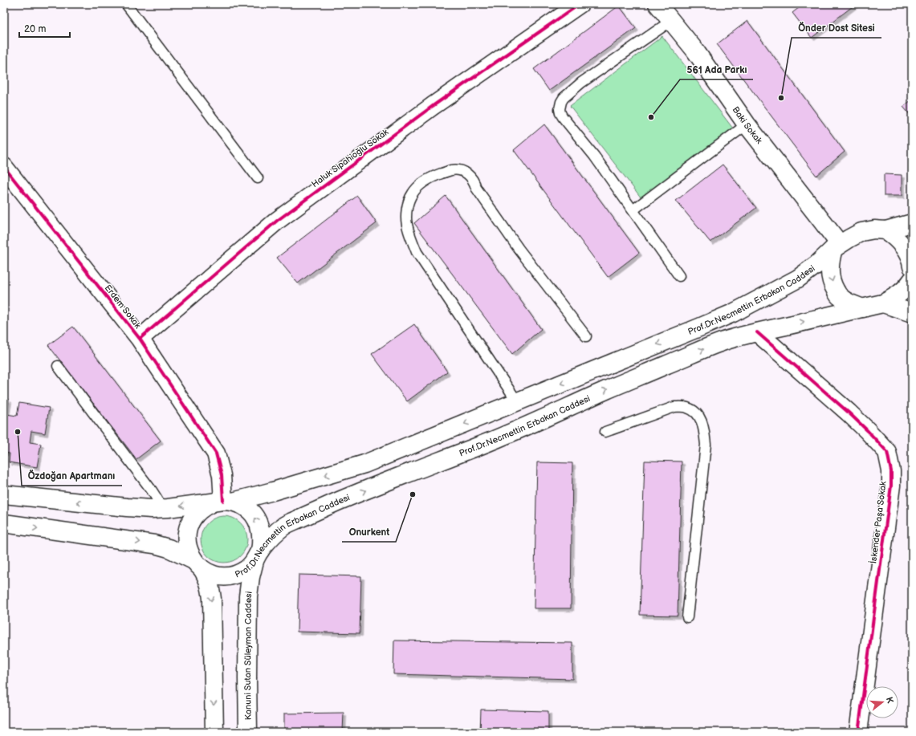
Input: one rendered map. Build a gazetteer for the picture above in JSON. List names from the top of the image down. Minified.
{"streets":{"main road":["Baki Sokak","Haluk Sipahioğlu Sokak","Prof.Dr.Necmettin Erbakan Caddesi","Erdem Sokak","İskender Paşa Sokak","Kanuni Sutan Süleyman Caddesi"]},"crossings":[["Baki Sokak","Prof.Dr.Necmettin Erbakan Caddesi"],["Haluk Sipahioğlu Sokak","Erdem Sokak"],["Prof.Dr.Necmettin Erbakan Caddesi","Erdem Sokak"],["Prof.Dr.Necmettin Erbakan Caddesi","İskender Paşa Sokak"],["Prof.Dr.Necmettin Erbakan Caddesi","Kanuni Sutan Süleyman Caddesi"],["Erdem Sokak","Kanuni Sutan Süleyman Caddesi"]],"places":["Önder Dost Sitesi","561 Ada Parkı","Özdoğan Apartmanı","Onurkent"],"scale_bar":"20 m","north":"right"}
